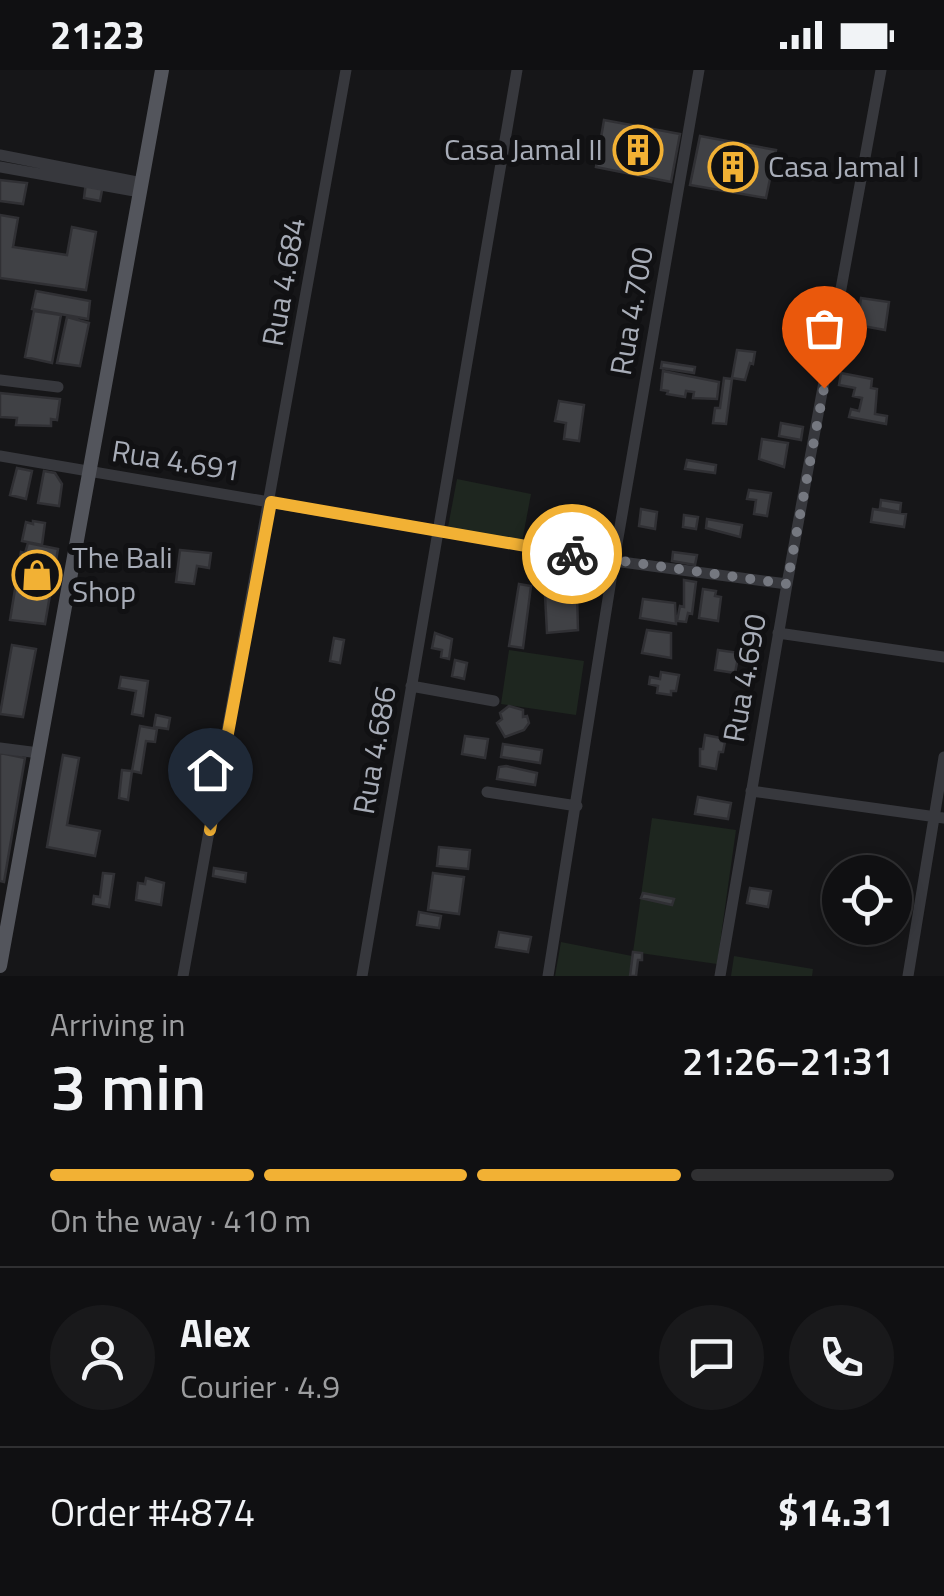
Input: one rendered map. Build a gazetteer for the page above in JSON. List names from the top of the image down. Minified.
{"streets":{"street":["Rua 4.684","Rua 4.700","Rua 4.691","Rua 4.690","Rua 4.686"]},"crossings":[["Rua 4.684","Rua 4.691"],["Rua 4.700","Rua 4.691"],["Rua 4.691","Rua 4.690"],["Rua 4.691","Rua 4.686"]],"places":{"building":["Casa Jamal II","Casa Jamal I"],"shop":["The Bali Shop"]},"page":{"status":"21:23","heading":["3 min","Arriving in","21:26–21:31"],"panel":["Alex","Courier · 4.9","Order #4874","$14.31"],"bar":"On the way · 410 m"}}
